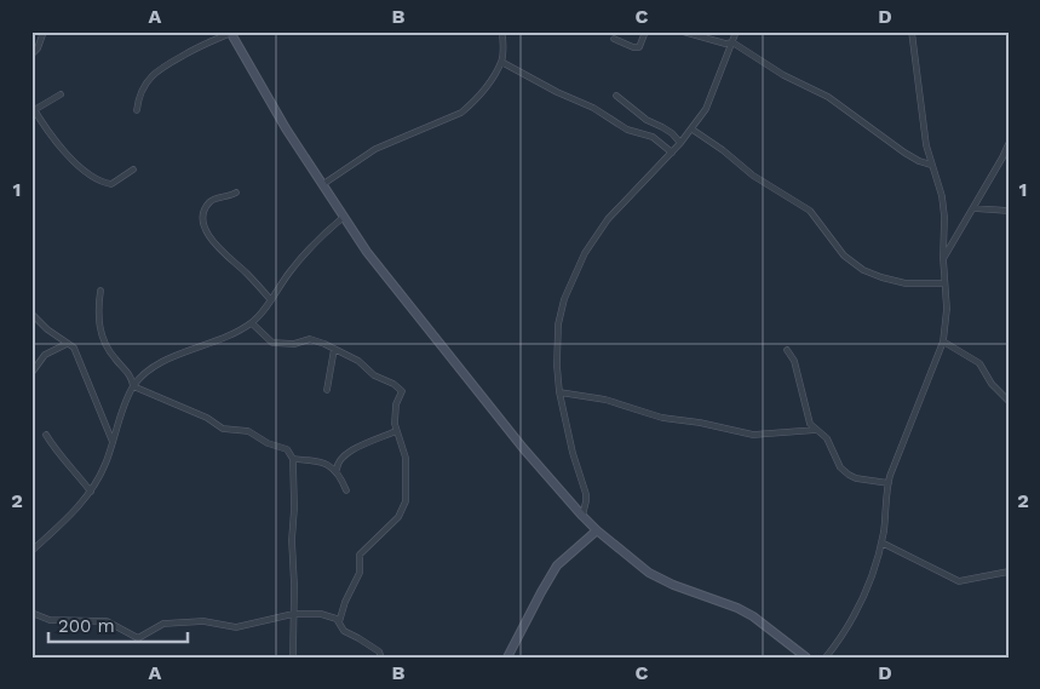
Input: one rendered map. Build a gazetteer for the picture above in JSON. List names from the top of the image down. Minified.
{"scale_bar":"200 m","grid":{"columns":["A","B","C","D"],"rows":["1","2"]}}
